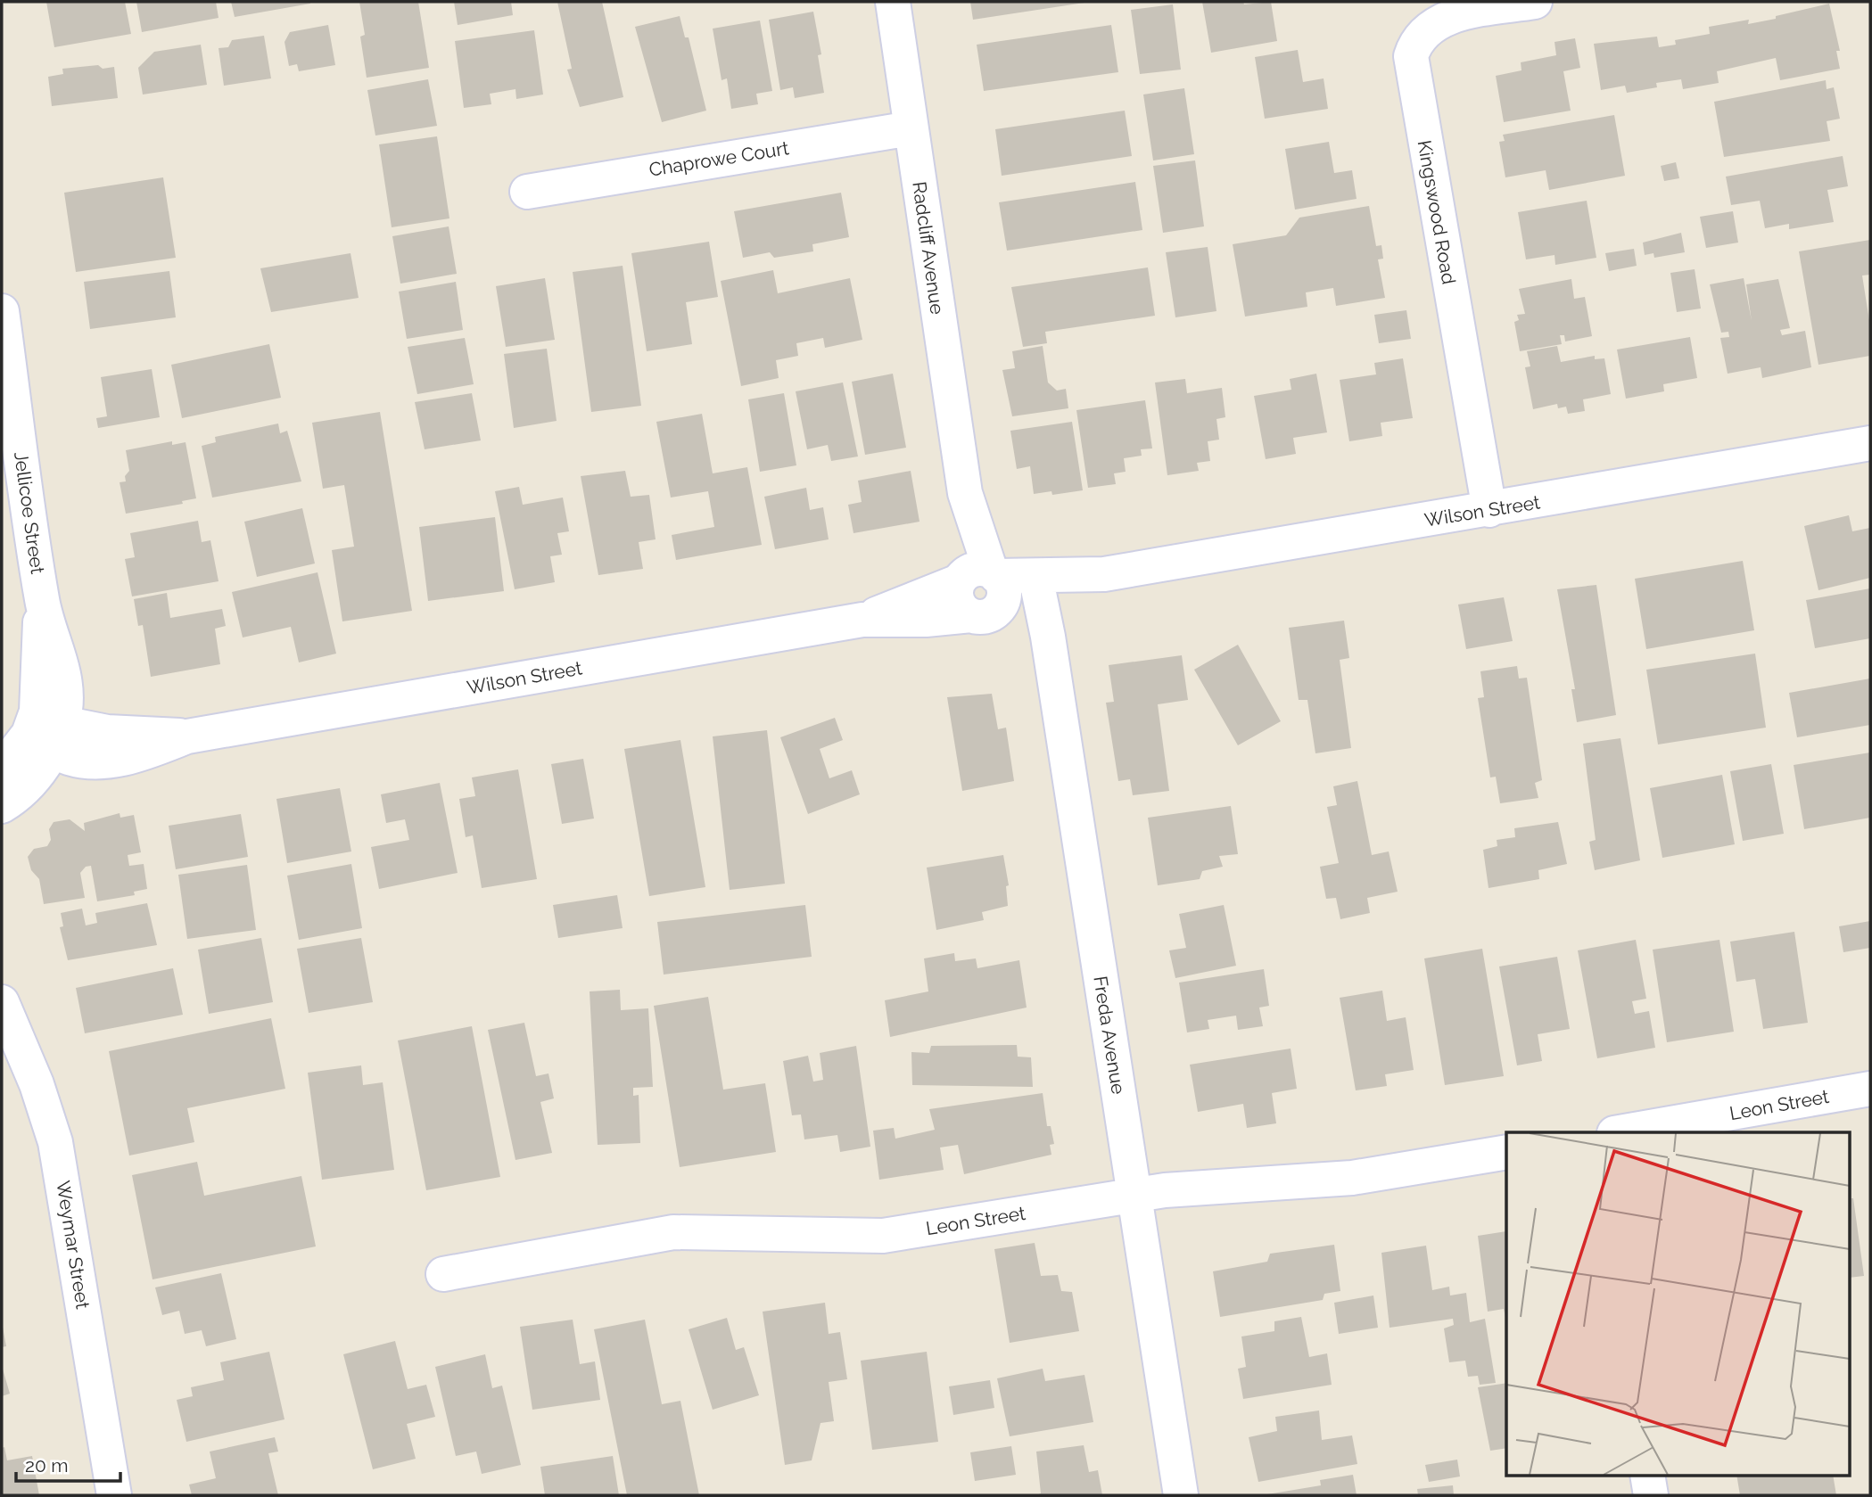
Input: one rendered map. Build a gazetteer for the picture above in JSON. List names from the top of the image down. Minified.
{"streets":{"street":["Chaprowe Court","Kingswood Road","Radcliff Avenue","Wilson Street","Jellicoe Street","Freda Avenue","Leon Street","Weymar Street"]},"crossings":[["Chaprowe Court","Radcliff Avenue"],["Kingswood Road","Wilson Street"],["Radcliff Avenue","Wilson Street"],["Wilson Street","Jellicoe Street"],["Wilson Street","Freda Avenue"],["Freda Avenue","Leon Street"]],"scale_bar":"20 m"}
